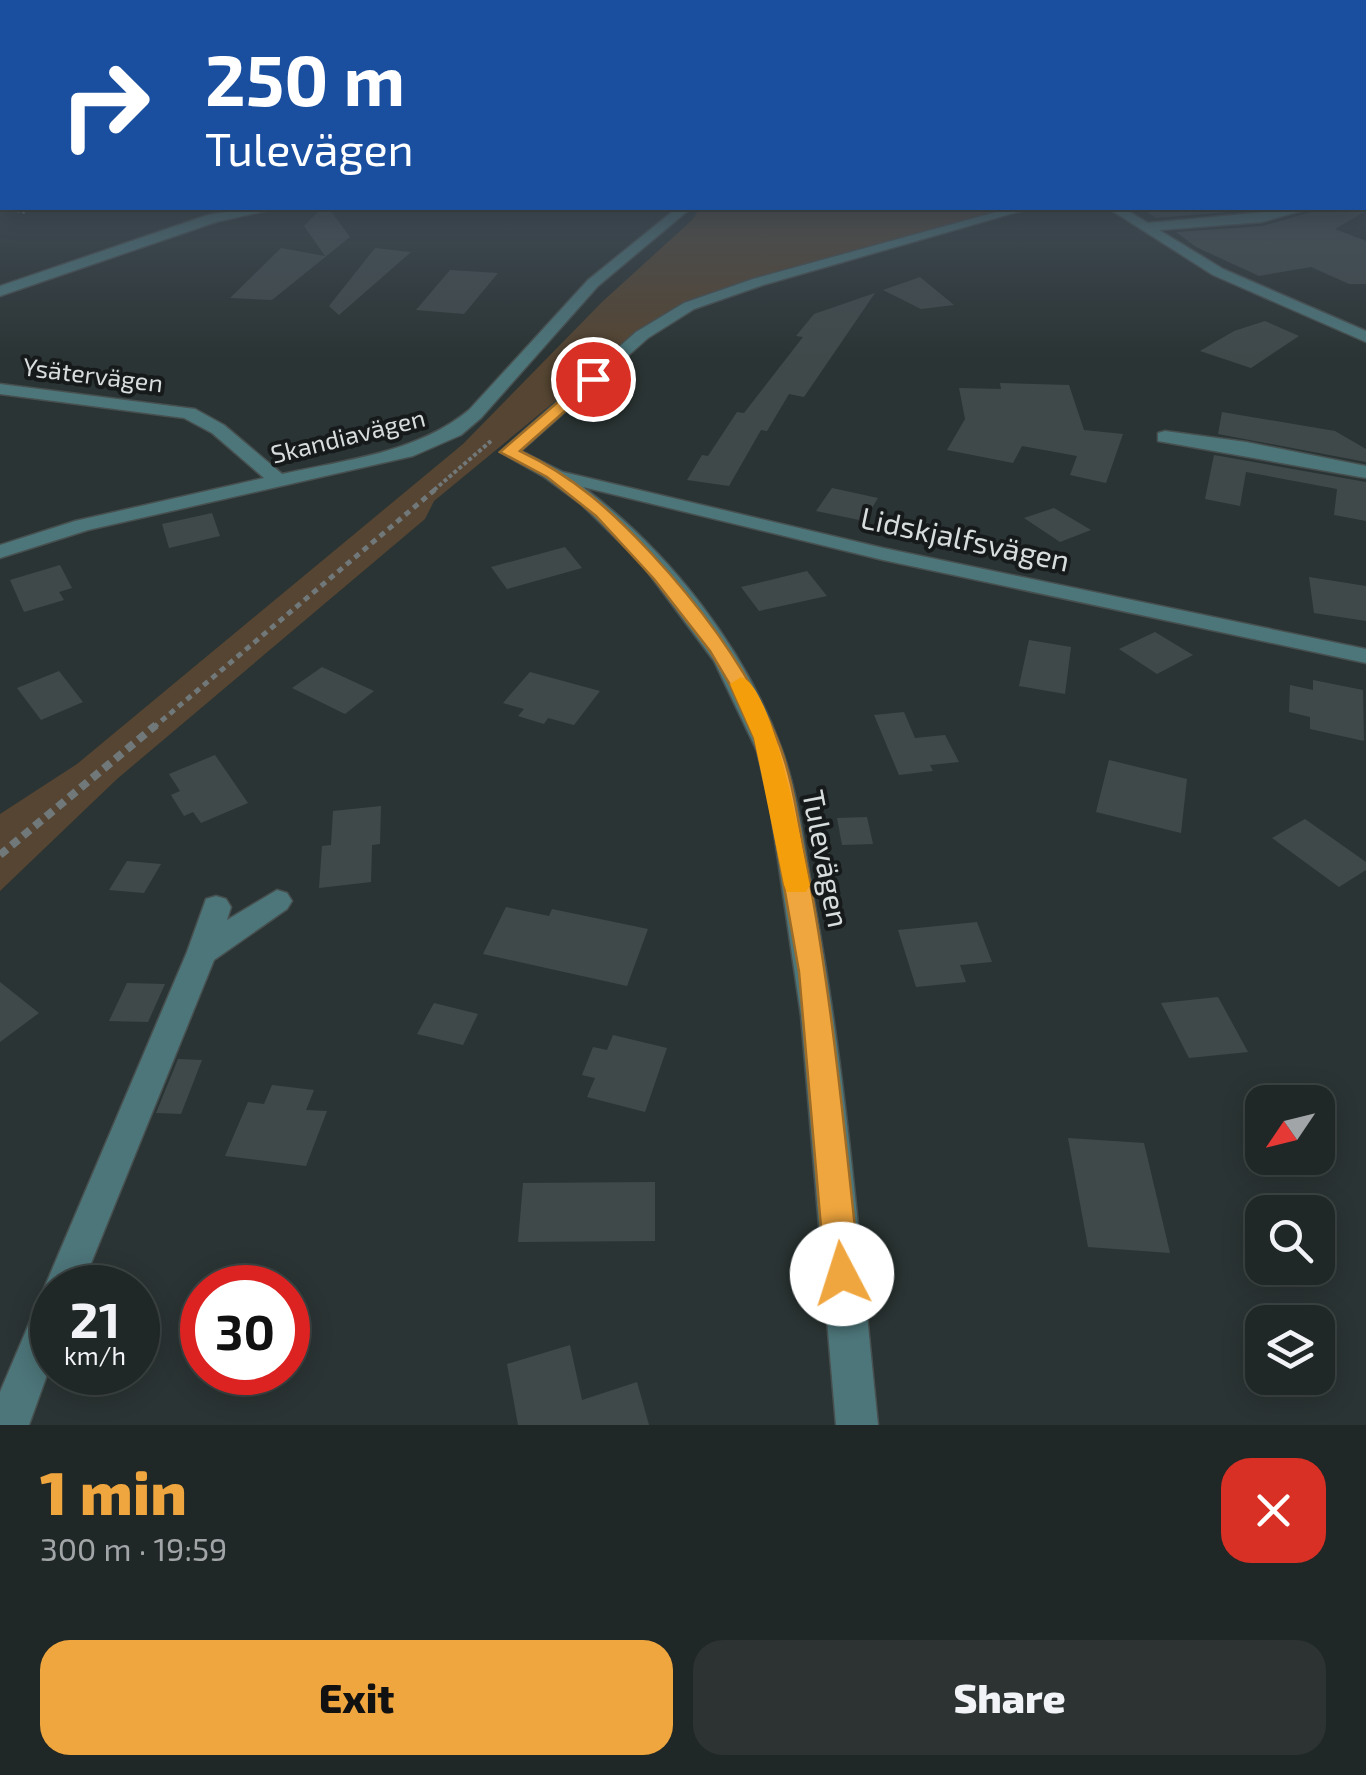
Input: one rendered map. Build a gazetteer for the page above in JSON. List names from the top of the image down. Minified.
{"streets":{"street":["Ysätervägen","Skandiavägen","Lidskjalfsvägen","Tulevägen"]},"crossings":[["Ysätervägen","Skandiavägen"],["Lidskjalfsvägen","Tulevägen"]],"north":"bottom left","page":{"turn":["250 m","Tulevägen"],"speed":"21 km/h","limit":"30","heading":["1 min","300 m · 19:59"],"buttons":["Exit","Share"]}}
